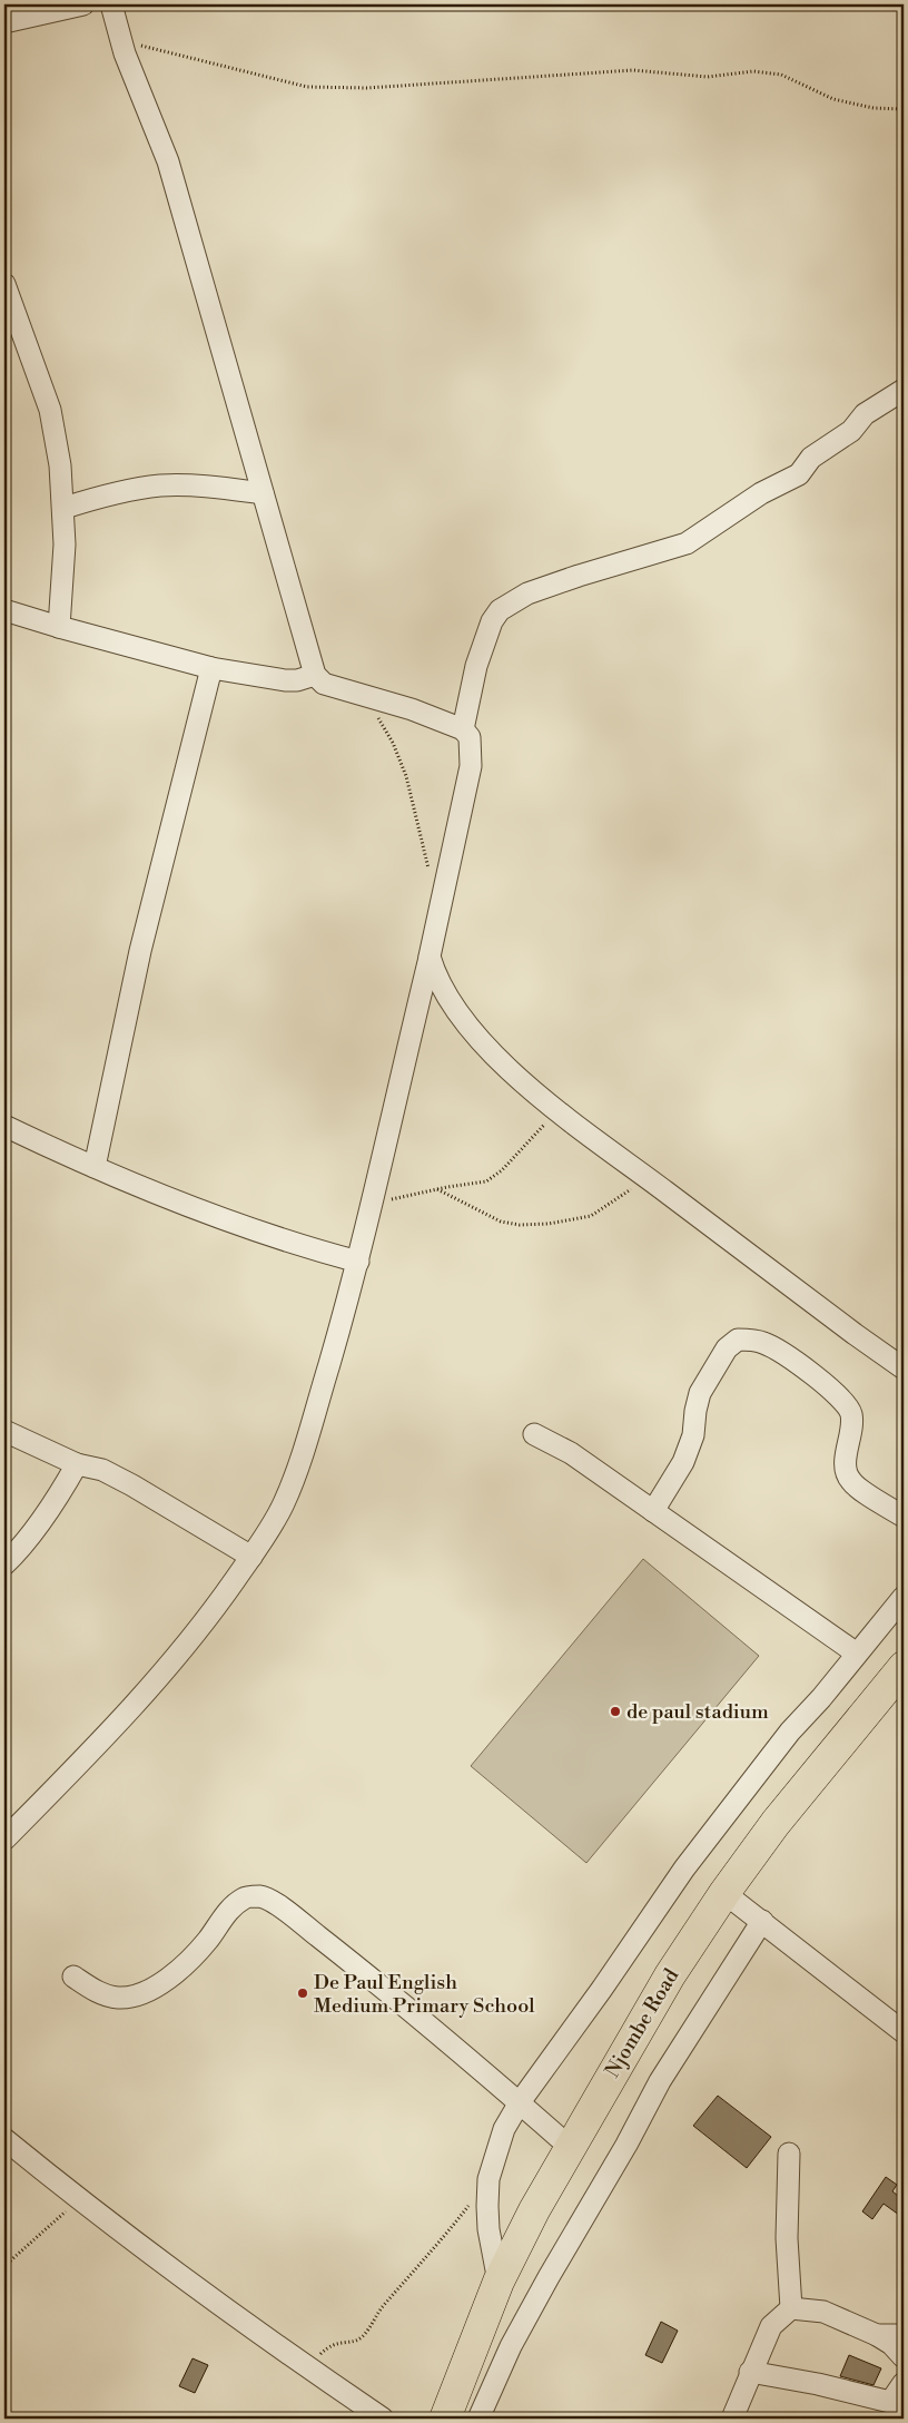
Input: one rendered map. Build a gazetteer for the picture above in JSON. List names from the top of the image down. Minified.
{"streets":{"highway":["Njombe Road"]},"places":["de paul stadium","De Paul English Medium Primary School"]}
